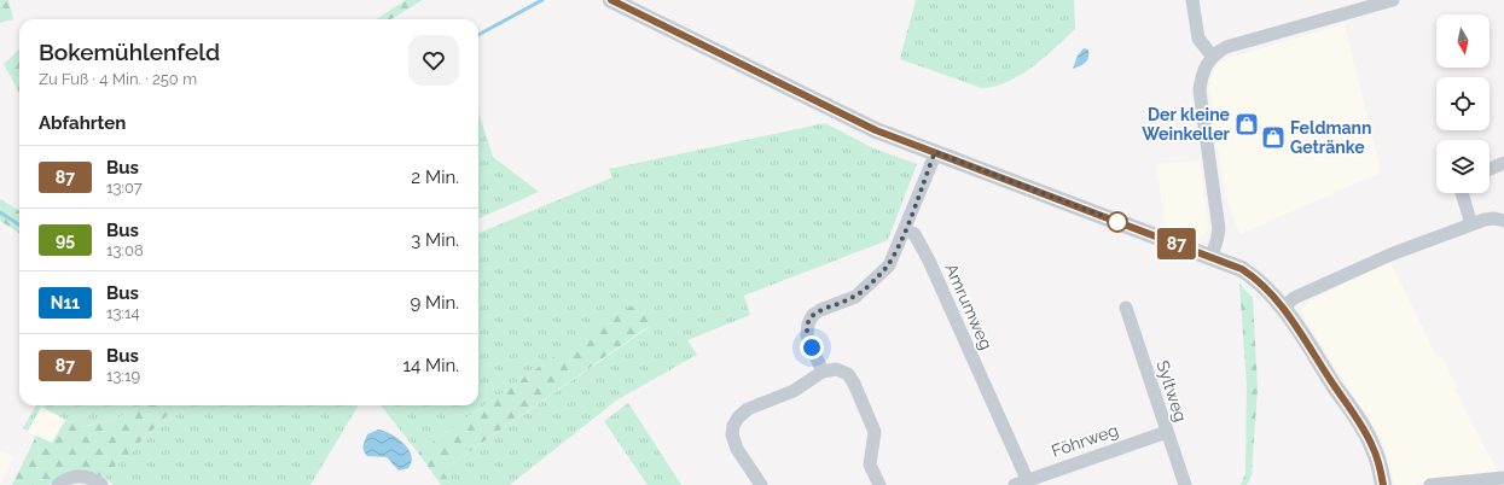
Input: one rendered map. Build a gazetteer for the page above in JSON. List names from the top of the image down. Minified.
{"streets":{"street":["Amrumweg","Syltweg","Föhrweg"]},"crossings":[["Amrumweg","Föhrweg"],["Syltweg","Föhrweg"]],"places":{"shop":["Der kleine Weinkeller","Feldmann Getränke"]},"lines":["bus line 87"],"north":"bottom","page":{"on_map":"87","heading":[["Bokemühlenfeld","Zu Fuß · 4 Min. · 250 m"],"Abfahrten"],"list":[{"mark":"87","name":"Bus","note":"13:07","value":"2 Min."},{"mark":"95","name":"Bus","note":"13:08","value":"3 Min."},{"mark":"N11","name":"Bus","note":"13:14","value":"9 Min."},{"mark":"87","name":"Bus","note":"13:19","value":"14 Min."}]}}
